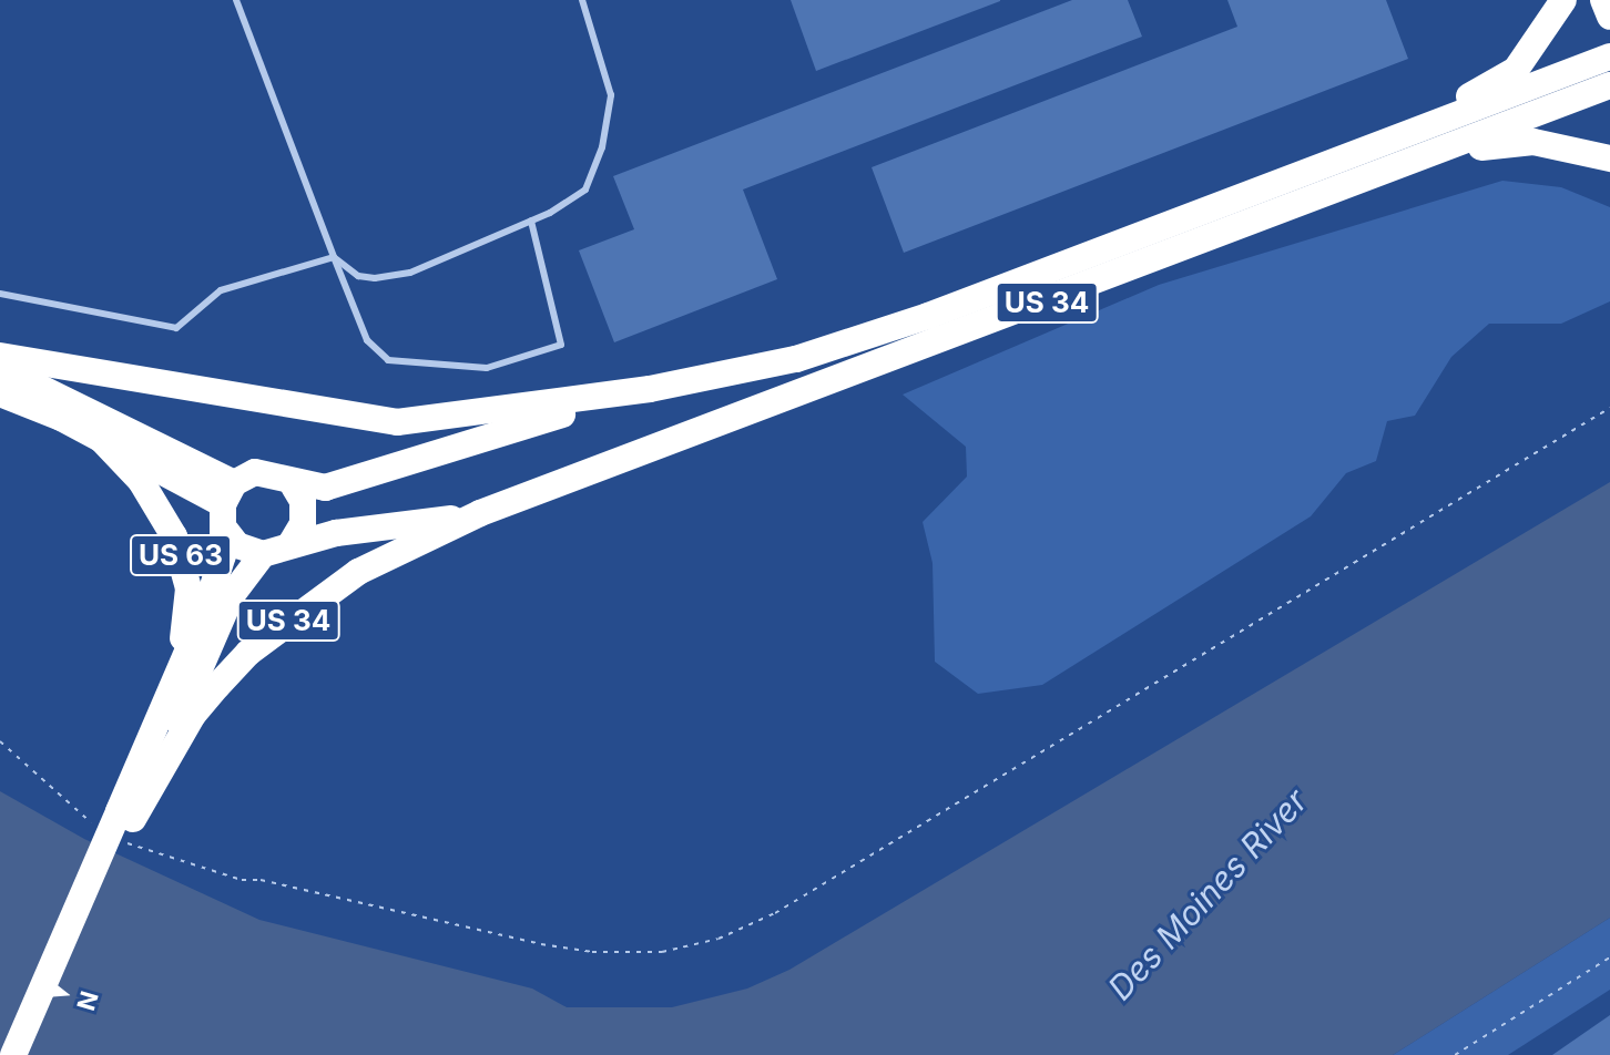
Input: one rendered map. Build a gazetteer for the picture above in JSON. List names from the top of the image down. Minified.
{"streets":{"highway":["US 34","US 63"]},"crossings":[["US 34","US 63"]],"water":["Des Moines River"],"north":"right"}
